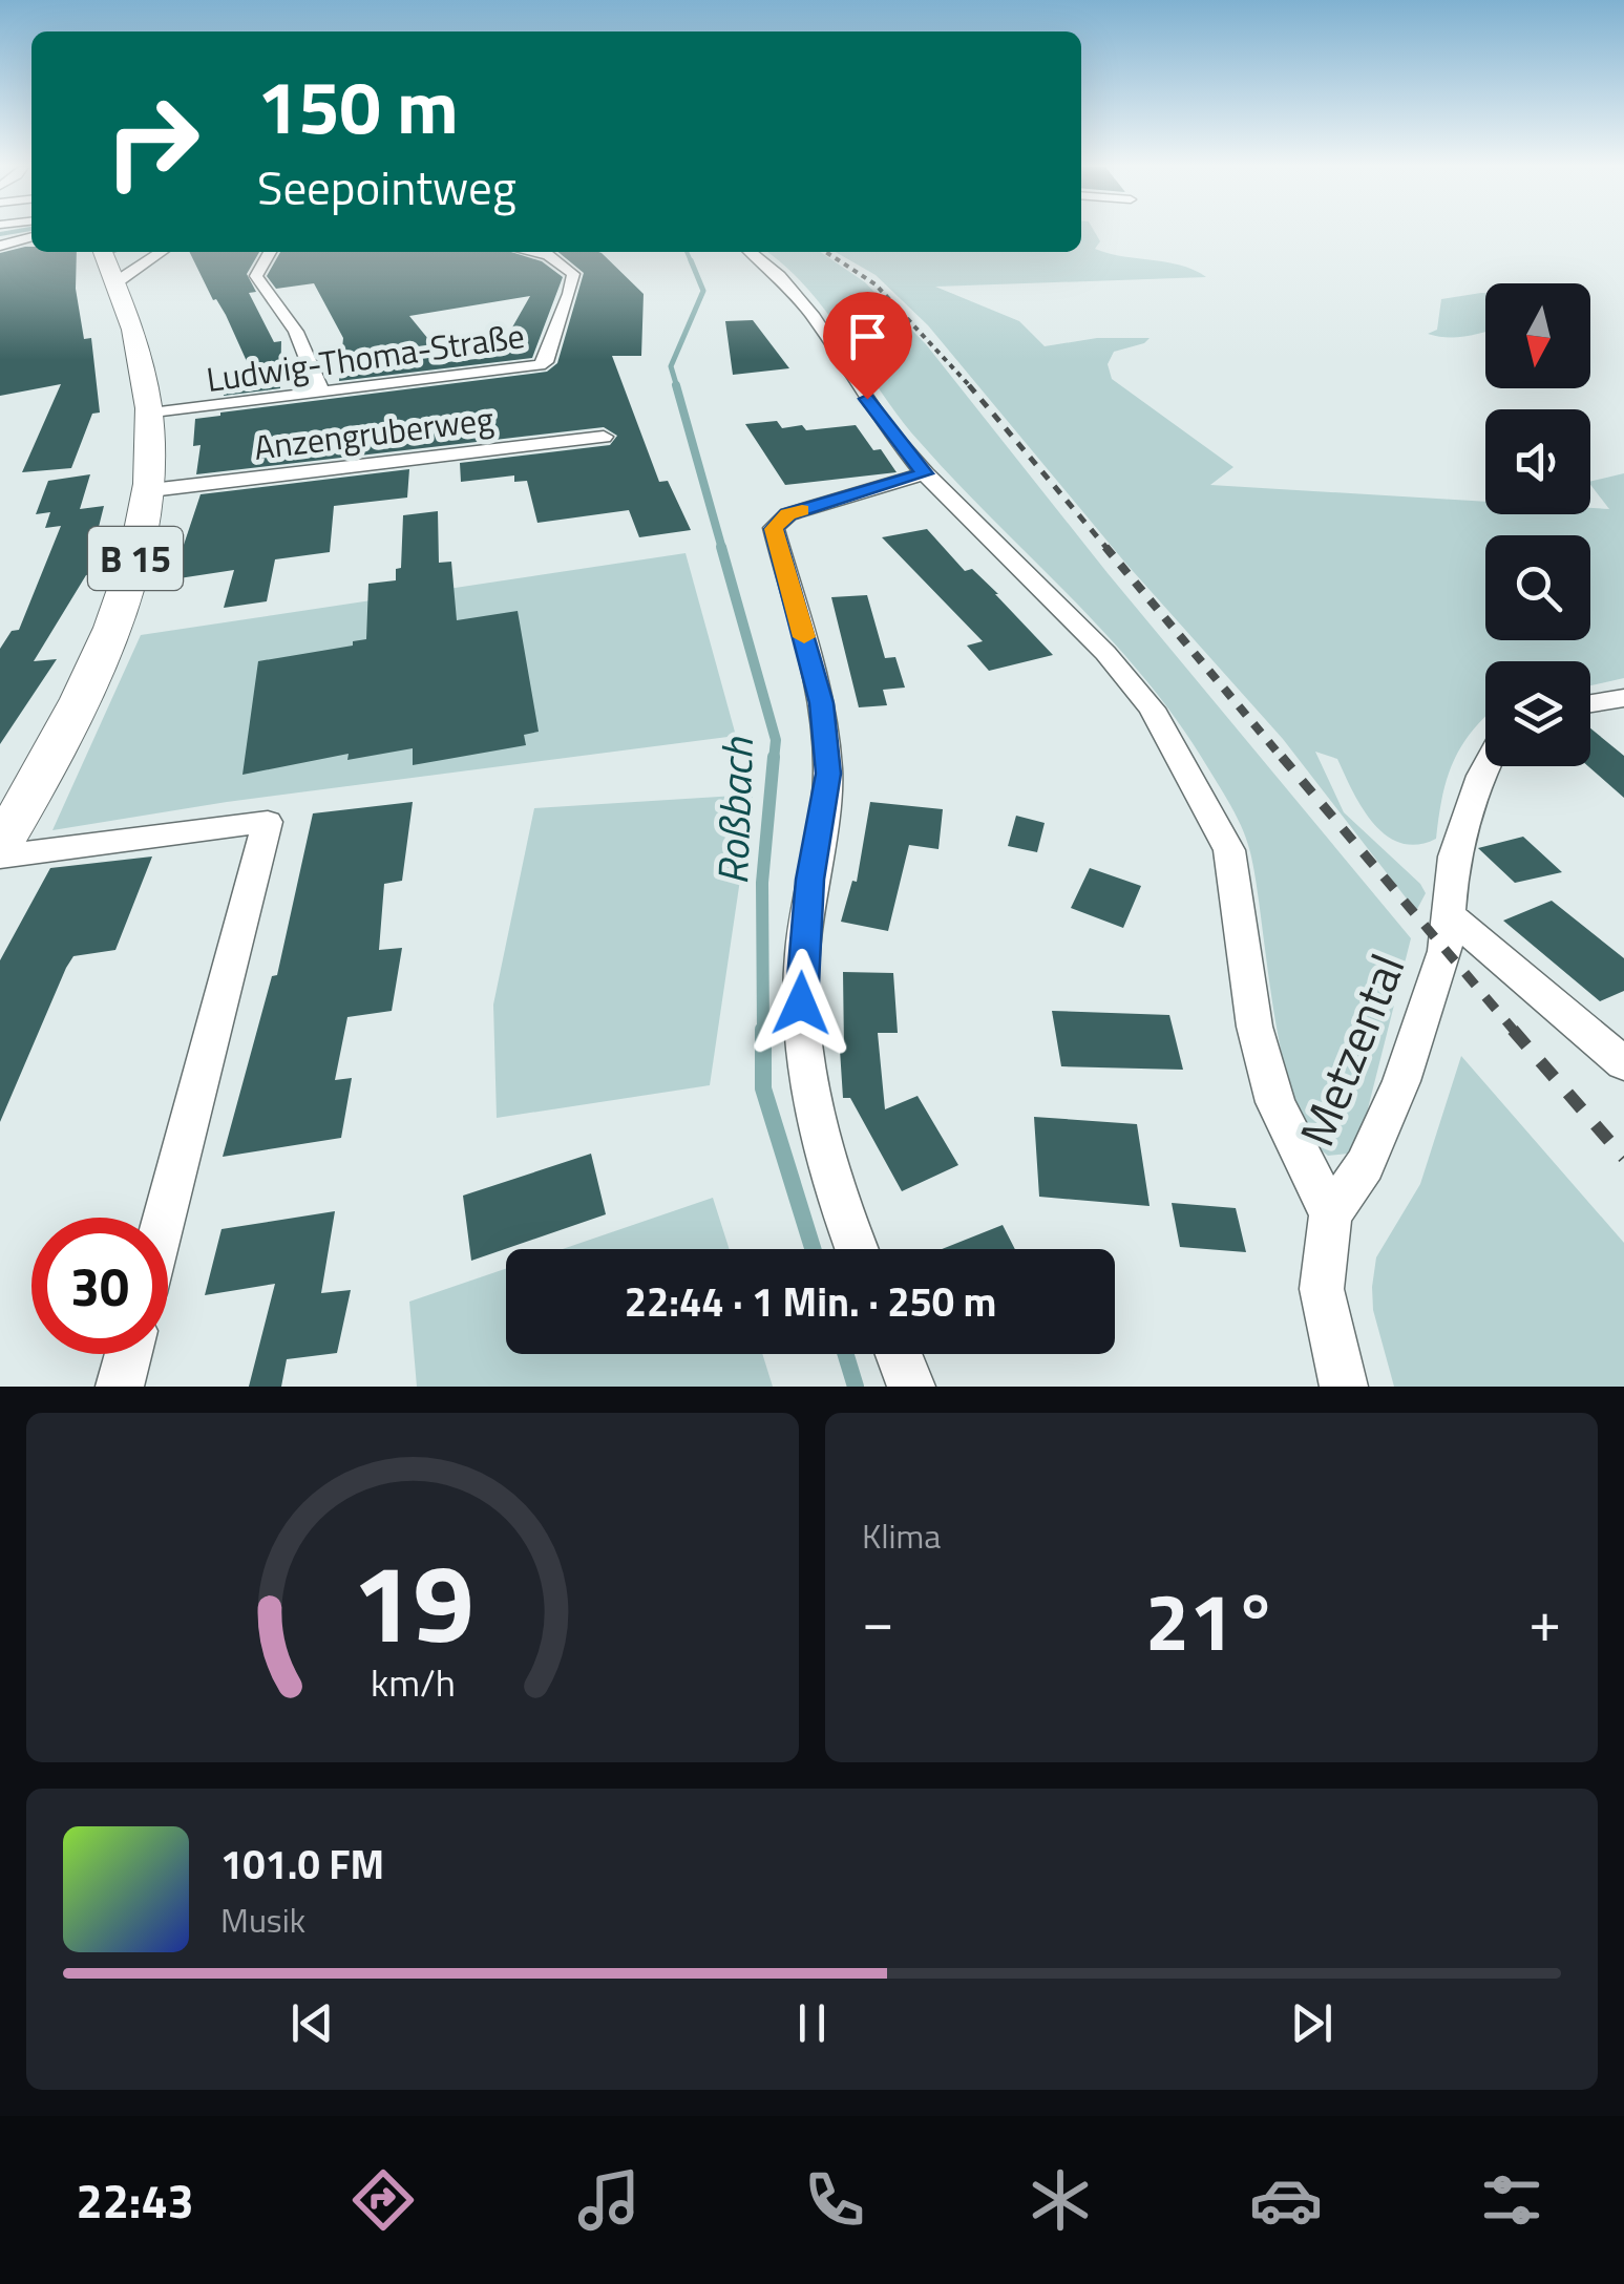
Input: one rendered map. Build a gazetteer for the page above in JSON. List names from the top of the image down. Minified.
{"streets":{"main road":["B 15"],"street":["Ludwig-Thoma-Straße","Anzengruberweg","Metzental"]},"crossings":[["Ludwig-Thoma-Straße","B 15"],["Anzengruberweg","B 15"]],"water":["Roßbach"],"north":"bottom","page":{"turn":["150 m","Seepointweg"],"limit":"30","trip":"22:44 · 1 Min. · 250 m","tile":"Klima","heat":["−","21°","+"],"song":["101.0 FM","Musik"],"tabs":"22:43","gauge":["19","km/h"]}}
